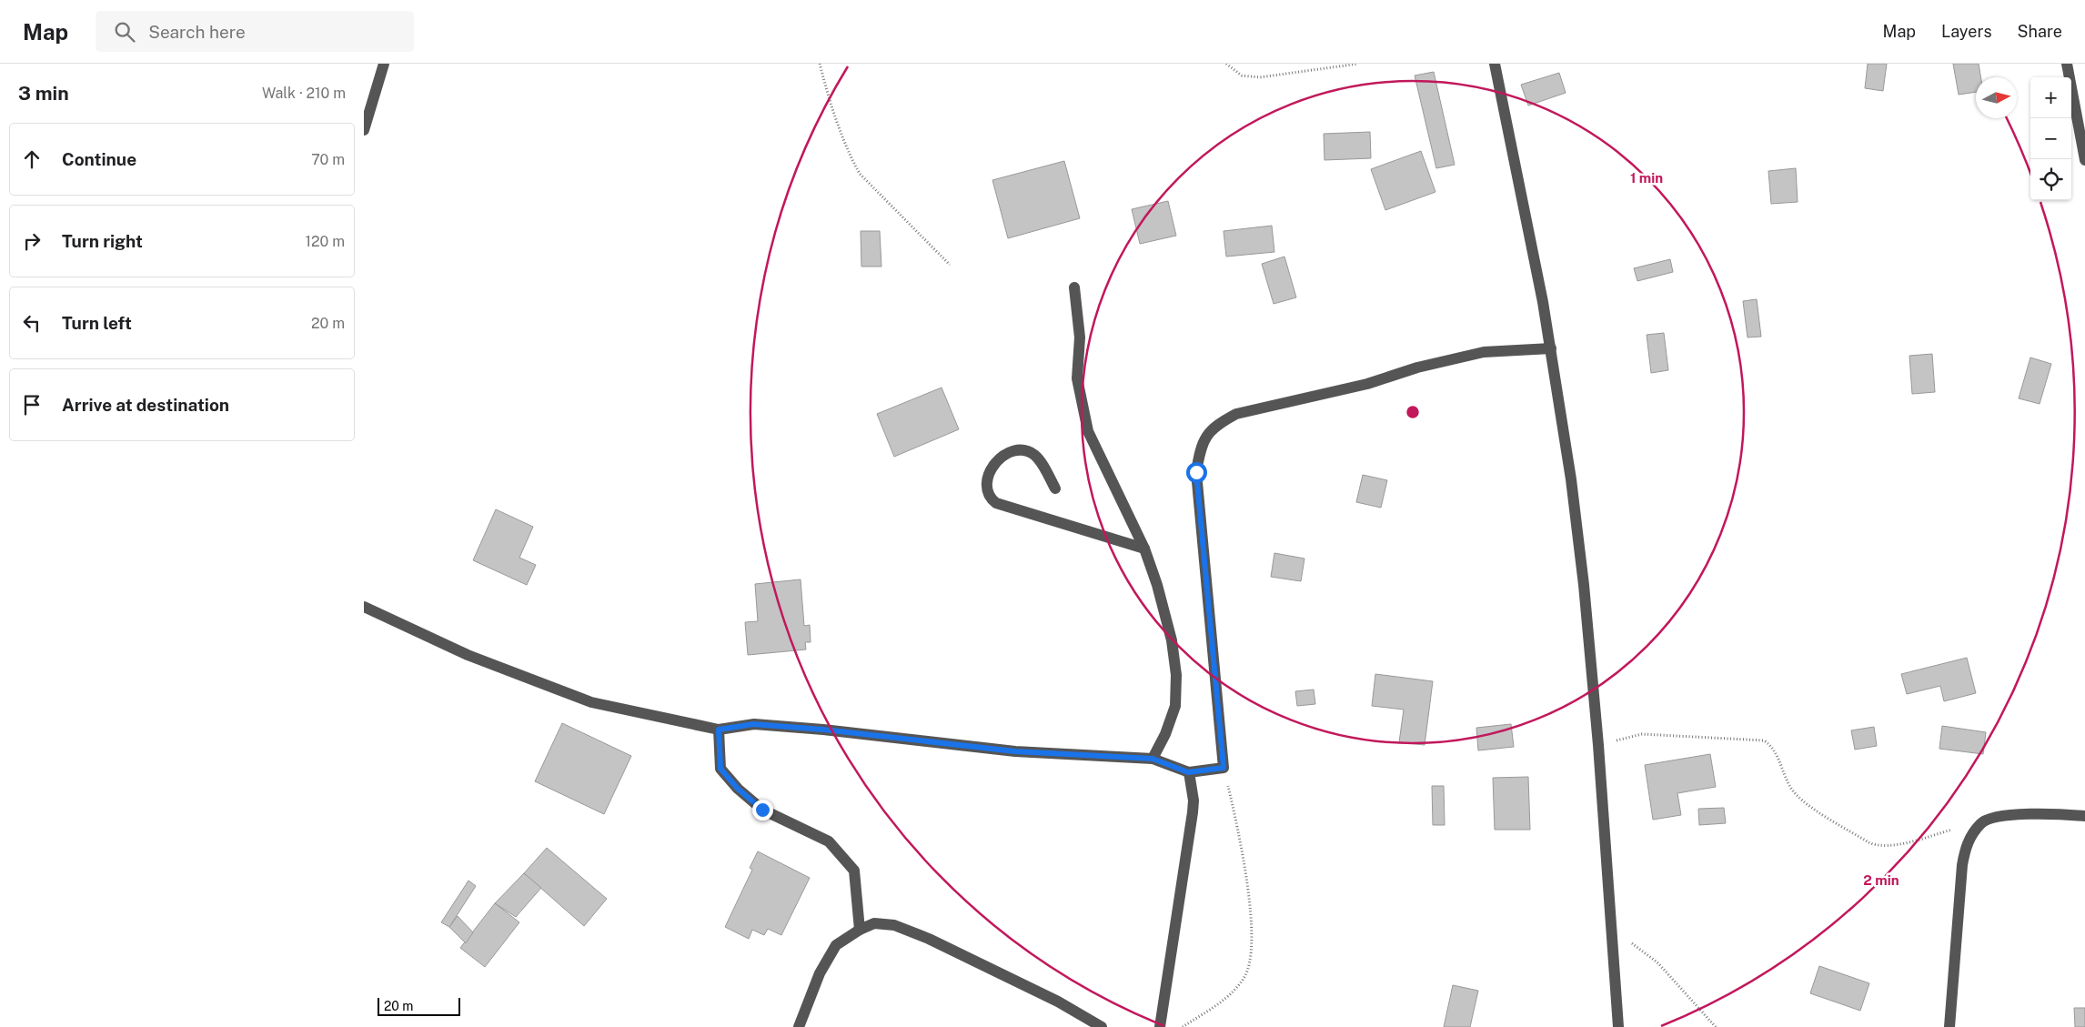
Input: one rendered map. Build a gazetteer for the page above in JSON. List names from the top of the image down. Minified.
{"scale_bar":"20 m","north":"right","page":{"header":"Map","search":"Search here","nav":["Map","Layers","Share"],"heading":["3 min","Walk · 210 m"],"map_buttons":["+","−"],"list":[["Continue","70 m"],["Turn right","120 m"],["Turn left","20 m"],"Arrive at destination"],"scale":"20 m"},"rings":["1 min","2 min"]}
